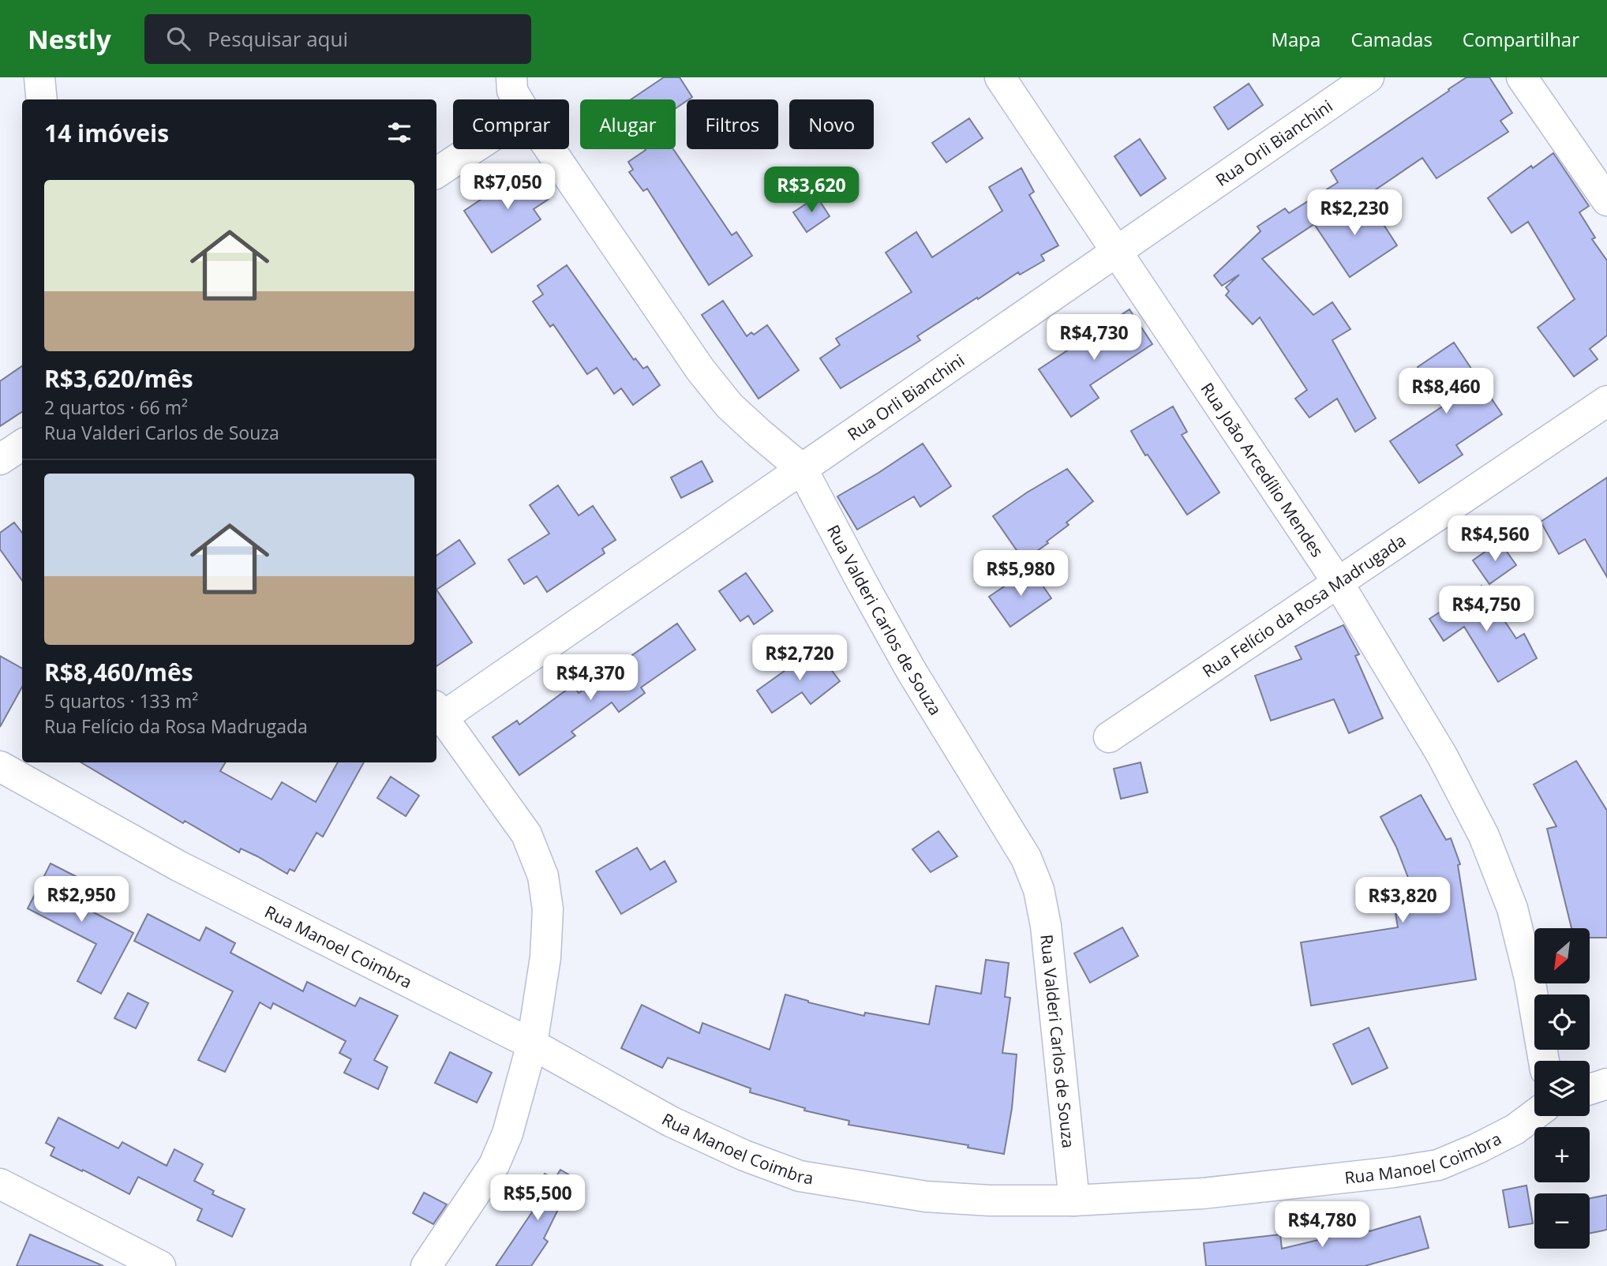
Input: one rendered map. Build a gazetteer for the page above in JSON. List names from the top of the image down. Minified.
{"streets":{"street":["Rua Orli Bianchini","Rua João Arcedílio Mendes","Rua Felício da Rosa Madrugada","Rua Valderi Carlos de Souza","Rua Manoel Coimbra"]},"crossings":[["Rua Orli Bianchini","Rua João Arcedílio Mendes"],["Rua Orli Bianchini","Rua Valderi Carlos de Souza"],["Rua João Arcedílio Mendes","Rua Felício da Rosa Madrugada"],["Rua Valderi Carlos de Souza","Rua Manoel Coimbra"]],"north":"bottom left","page":{"header":"Nestly","search":"Pesquisar aqui","nav":["Mapa","Camadas","Compartilhar"],"chip":["Comprar","Alugar","Filtros","Novo"],"heading":"14 imóveis","price":["R$7,050","R$3,620","R$2,230","R$4,730","R$8,460","R$4,560","R$5,980","R$4,750","R$2,720","R$4,370","R$2,950","R$3,820","R$5,500","R$4,780"],"list":[{"name":"R$3,620/mês","note":"2 quartos · 66 m² · Rua Valderi Carlos de Souza"},{"name":"R$8,460/mês","note":"5 quartos · 133 m² · Rua Felício da Rosa Madrugada"}],"map_buttons":["+","−"]}}
